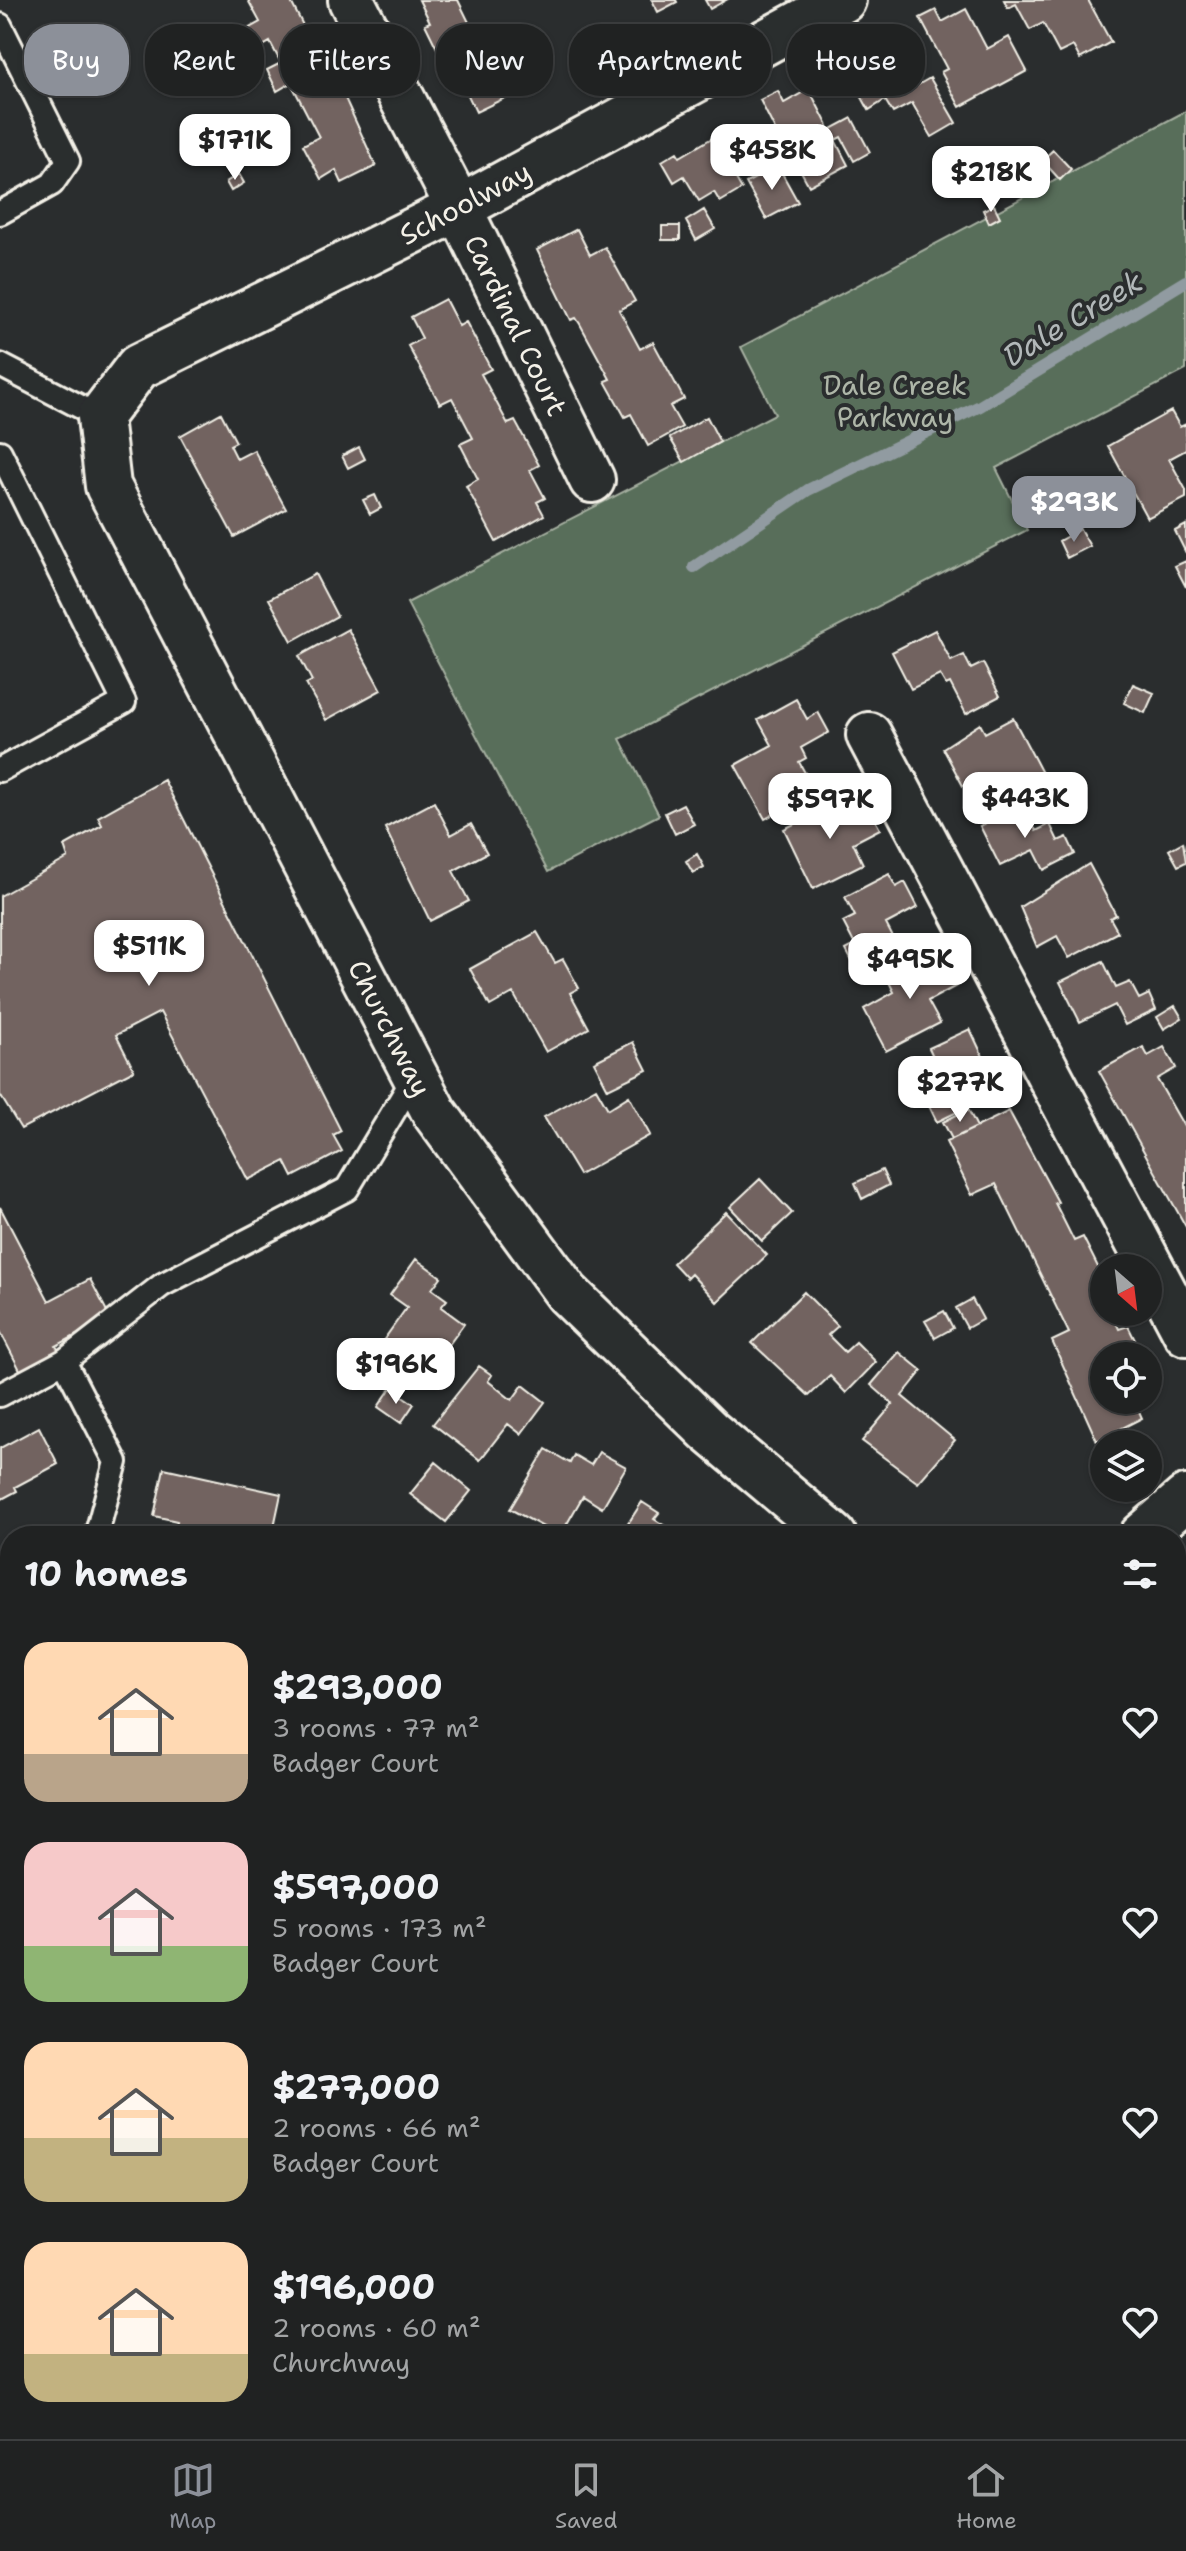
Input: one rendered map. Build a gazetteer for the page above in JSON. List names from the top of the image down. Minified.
{"streets":{"street":["Schoolway","Cardinal Court","Churchway"]},"crossings":[["Schoolway","Cardinal Court"],["Schoolway","Churchway"]],"water":["Dale Creek"],"parks":["Dale Creek Parkway"],"north":"bottom right","page":{"chip":["Buy","Rent","Filters","New","Apartment","House"],"price":["$171K","$458K","$218K","$293K","$443K","$597K","$511K","$495K","$277K","$196K"],"heading":"10 homes","list":[{"name":"$293,000","note":"3 rooms · 77 m² · Badger Court"},{"name":"$597,000","note":"5 rooms · 173 m² · Badger Court"},{"name":"$277,000","note":"2 rooms · 66 m² · Badger Court"},{"name":"$196,000","note":"2 rooms · 60 m² · Churchway"}],"tabs":["Map","Saved","Home"]}}
